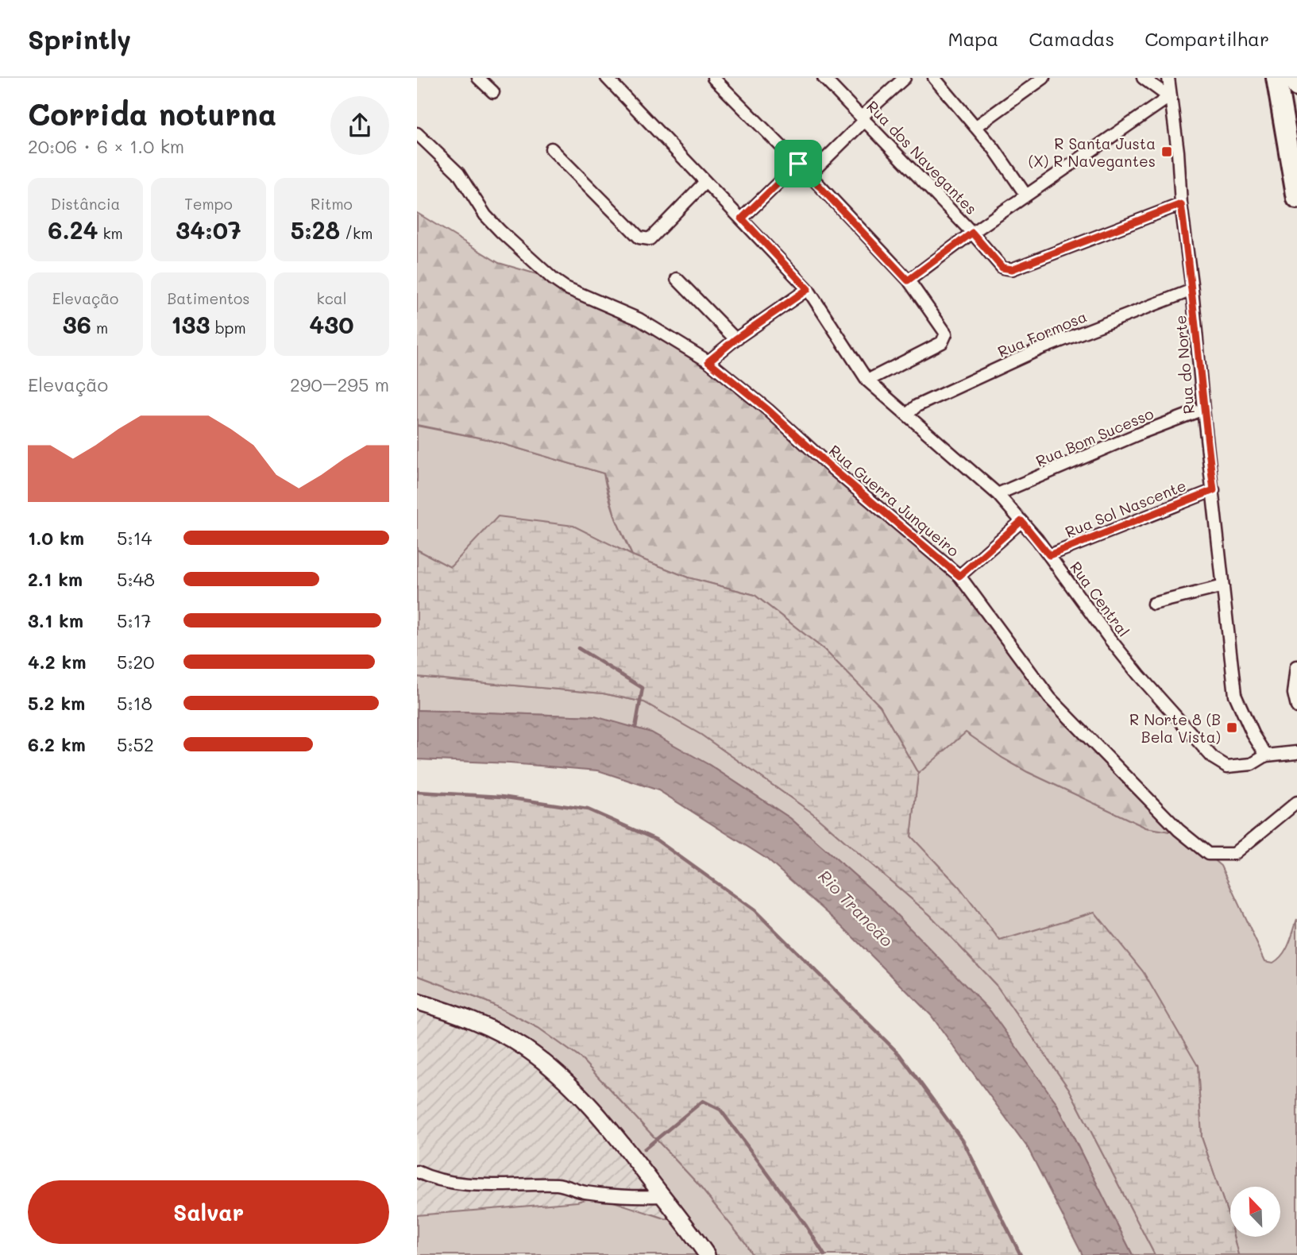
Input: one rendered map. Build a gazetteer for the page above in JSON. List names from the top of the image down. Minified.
{"streets":{"street":["Rua dos Navegantes","Rua Formosa","Rua do Norte","Rua Bom Sucesso","Rua Guerra Junqueiro","Rua Sol Nascente","Rua Central"]},"crossings":[["Rua dos Navegantes","Rua do Norte"],["Rua Formosa","Rua do Norte"],["Rua Formosa","Rua Central"],["Rua do Norte","Rua Bom Sucesso"],["Rua do Norte","Rua Sol Nascente"],["Rua do Norte","Rua Central"],["Rua Bom Sucesso","Rua Central"],["Rua Sol Nascente","Rua Central"]],"water":["Rio Trancão"],"places":{"transit":["R Santa Justa (X) R Navegantes","R Norte 8 (B Bela Vista)"]},"north":"top left","page":{"header":"Sprintly","nav":["Mapa","Camadas","Compartilhar"],"heading":["Corrida noturna","20:06 · 6 × 1.0 km"],"stats":[["Distância","6.24 km"],["Tempo","34:07"],["Ritmo","5:28 /km"],["Elevação","36 m"],["Batimentos","133 bpm"],["kcal","430"]],"chart":["Elevação","290–295 m"],"list":[{"name":"1.0 km","note":"5:14"},{"name":"2.1 km","note":"5:48"},{"name":"3.1 km","note":"5:17"},{"name":"4.2 km","note":"5:20"},{"name":"5.2 km","note":"5:18"},{"name":"6.2 km","note":"5:52"}],"buttons":"Salvar"}}
